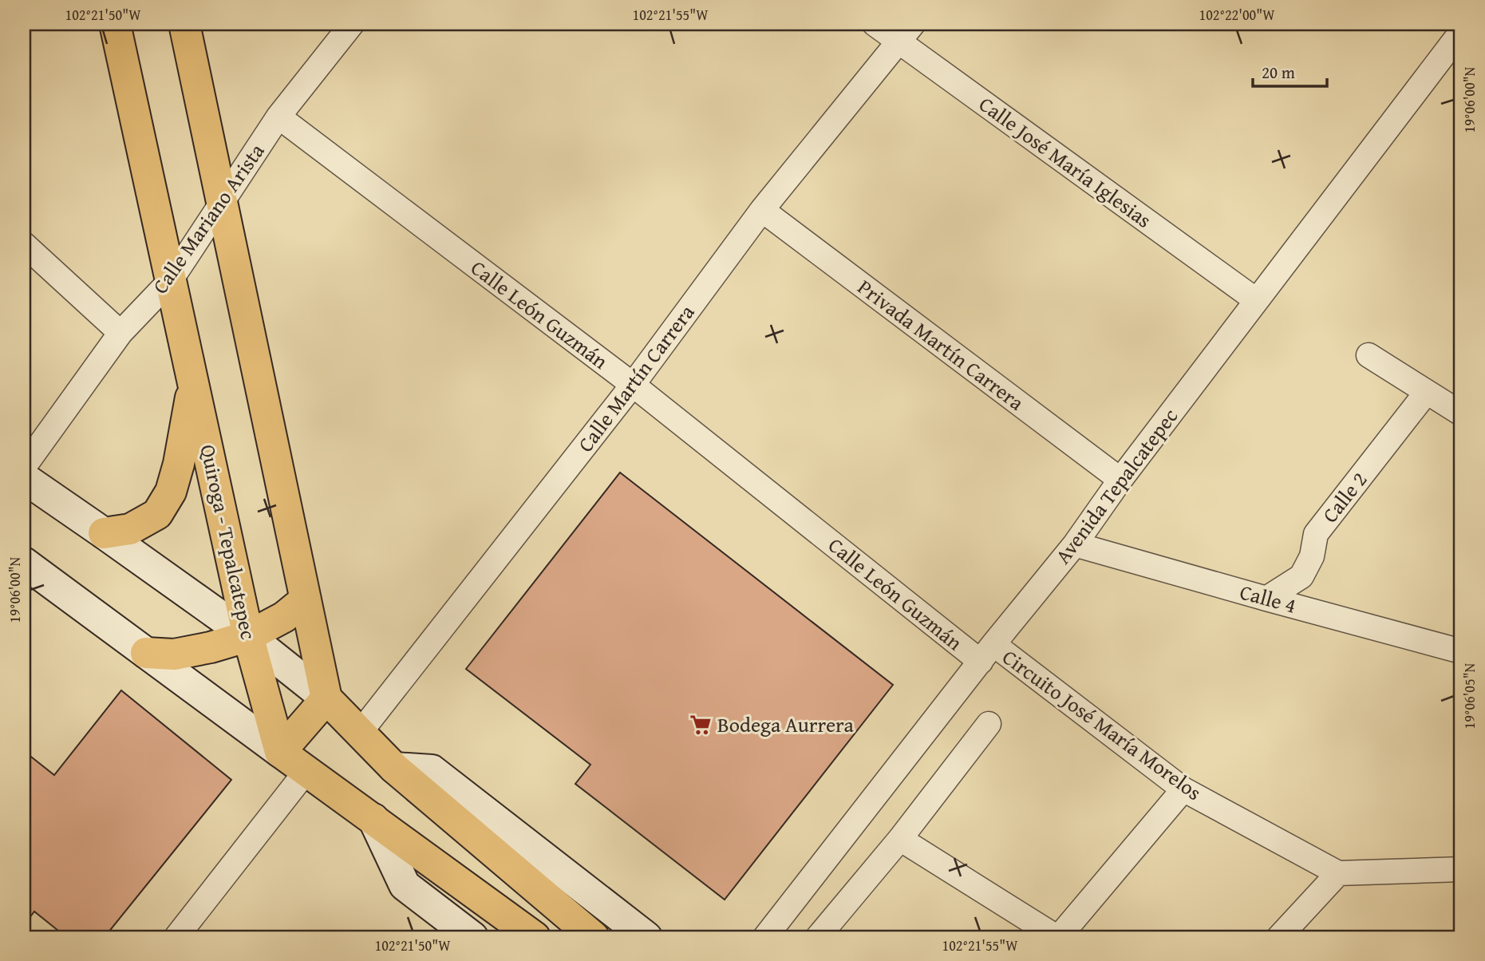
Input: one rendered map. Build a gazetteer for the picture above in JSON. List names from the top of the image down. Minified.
{"streets":{"main road":["Quiroga - Tepalcatepec"],"street":["Calle José María Iglesias","Calle Mariano Arista","Calle León Guzmán","Privada Martín Carrera","Calle Martín Carrera","Avenida Tepalcatepec","Calle 2","Calle 4","Circuito José María Morelos"]},"crossings":[["Calle José María Iglesias","Calle Martín Carrera"],["Calle José María Iglesias","Avenida Tepalcatepec"],["Calle Mariano Arista","Calle León Guzmán"],["Calle Mariano Arista","Quiroga - Tepalcatepec"],["Calle León Guzmán","Calle Martín Carrera"],["Calle León Guzmán","Avenida Tepalcatepec"],["Calle León Guzmán","Circuito José María Morelos"],["Privada Martín Carrera","Calle Martín Carrera"],["Privada Martín Carrera","Avenida Tepalcatepec"],["Avenida Tepalcatepec","Calle 4"],["Avenida Tepalcatepec","Circuito José María Morelos"],["Calle 2","Calle 4"]],"places":{"supermarket":["Bodega Aurrera"]},"scale_bar":"20 m","coordinates":["102°21'50\"W","102°21'55\"W","102°22'00\"W","19°06'00\"N","19°06'05\"N"]}
